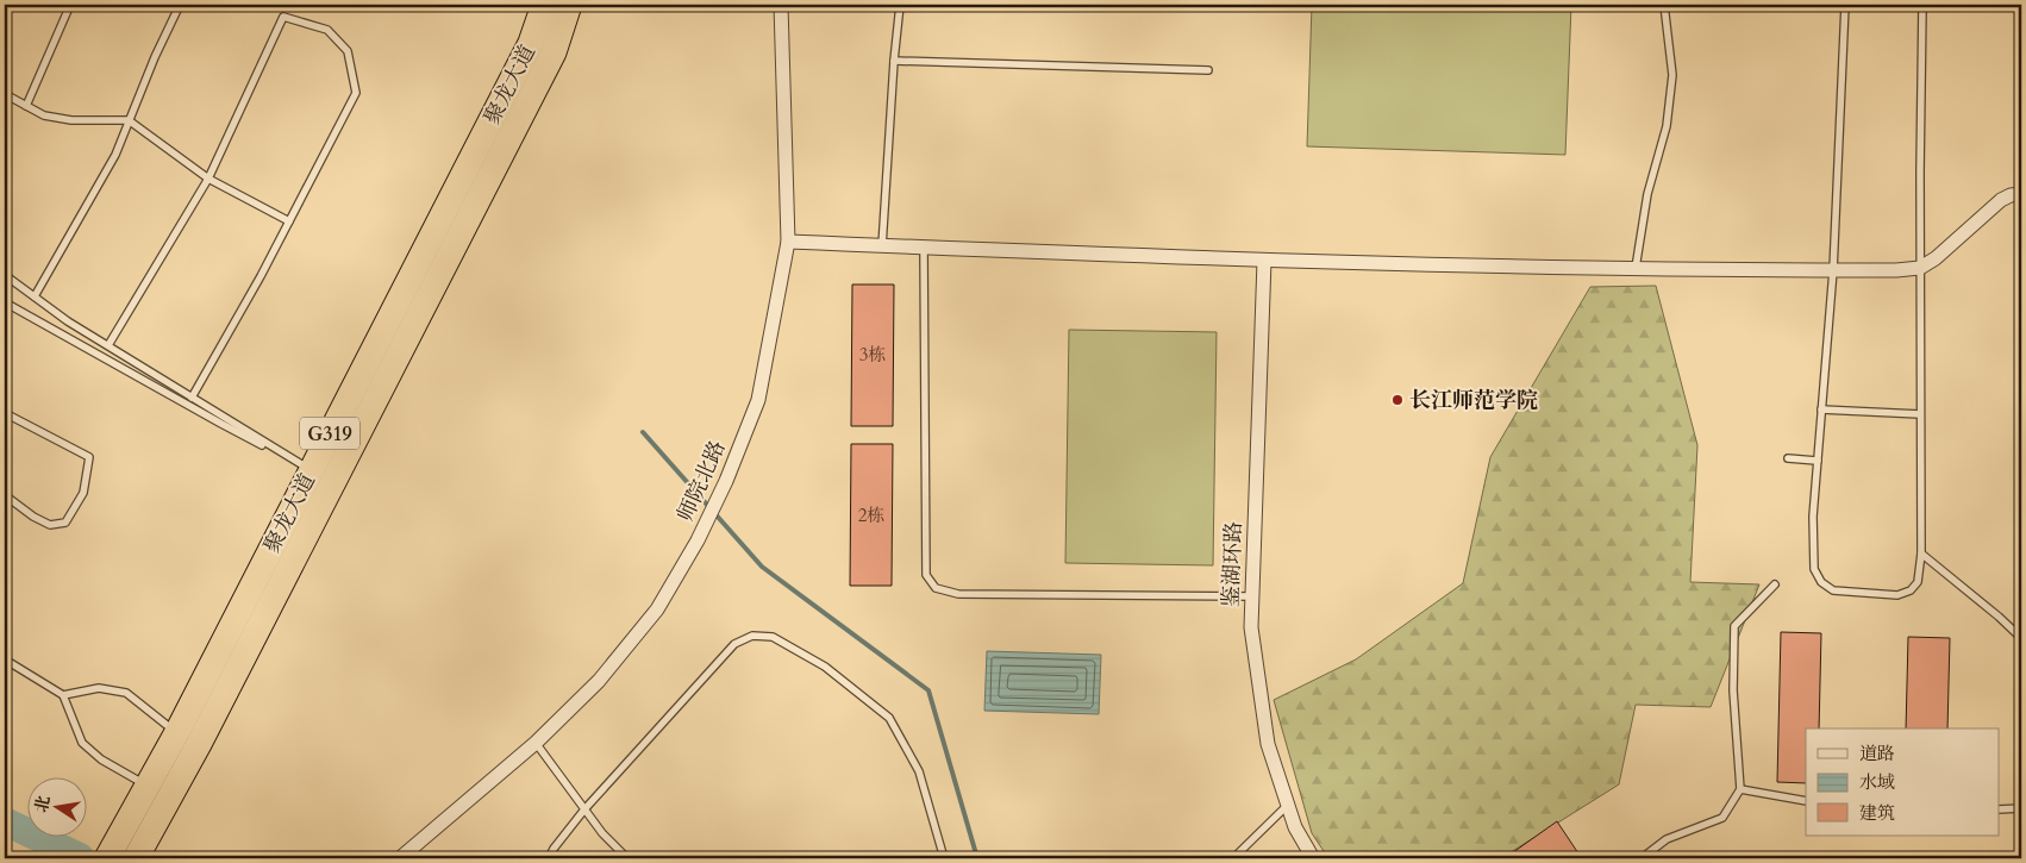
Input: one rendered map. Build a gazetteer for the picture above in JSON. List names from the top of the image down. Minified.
{"streets":{"highway":["聚龙大道","G319"],"street":["师院北路","鉴湖环路"]},"places":["长江师范学院"],"house_numbers":["3栋","2栋"],"legend":["道路","水域","建筑"],"north":"left"}
